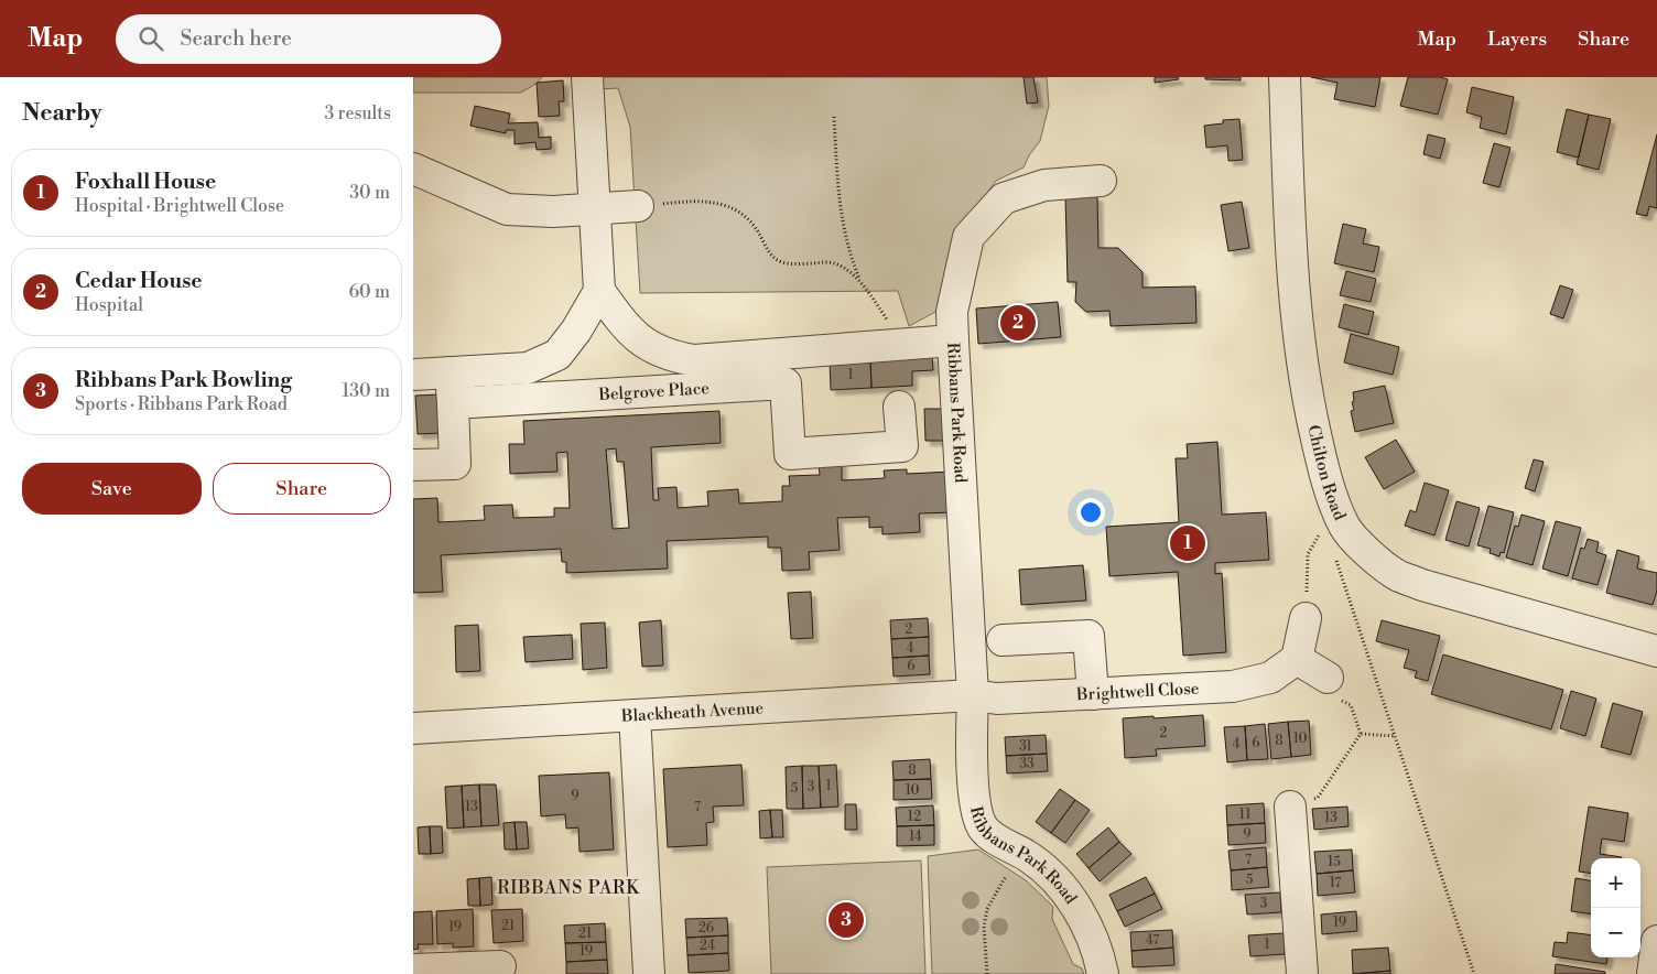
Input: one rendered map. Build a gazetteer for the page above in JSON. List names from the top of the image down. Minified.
{"streets":{"street":["Belgrove Place","Ribbans Park Road","Chilton Road","Brightwell Close","Blackheath Avenue"]},"crossings":[["Ribbans Park Road","Brightwell Close"],["Ribbans Park Road","Blackheath Avenue"],["Brightwell Close","Blackheath Avenue"]],"districts":["RIBBANS PARK"],"house_numbers":["1","2","4","6","2","10","8","6","4","31","33","8","1","3","5","10","9","13","7","11","12","13","9","14","7","15","5","17","3","19","21","19","26","21","47","1","24","19"],"page":{"header":"Map","search":"Search here","nav":["Map","Layers","Share"],"heading":["Nearby","3 results"],"list":[{"mark":"1","name":"Foxhall House","note":"Hospital · Brightwell Close","value":"30 m"},{"mark":"2","name":"Cedar House","note":"Hospital","value":"60 m"},{"mark":"3","name":"Ribbans Park Bowling","note":"Sports · Ribbans Park Road","value":"130 m"}],"pins":["2","1","3"],"buttons":["Save","Share"],"map_buttons":["+","−"]}}
